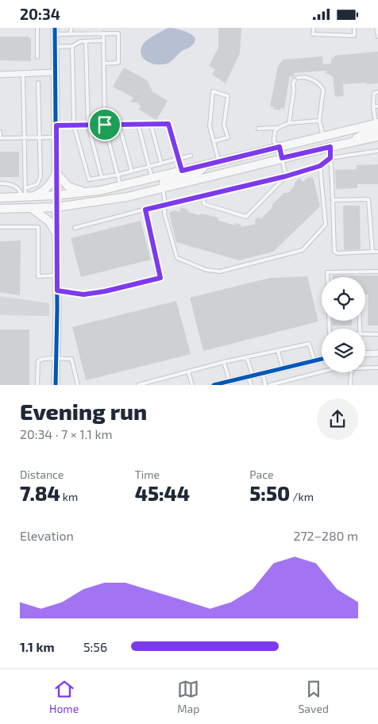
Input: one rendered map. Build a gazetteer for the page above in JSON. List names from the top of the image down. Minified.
{"page":{"status":"20:34","heading":["Evening run","20:34 · 7 × 1.1 km"],"stats":[["Distance","7.84 km"],["Time","45:44"],["Pace","5:50 /km"]],"chart":["Elevation","272–280 m"],"list":[{"name":"1.1 km","note":"5:56"}],"tabs":["Home","Map","Saved"]}}
